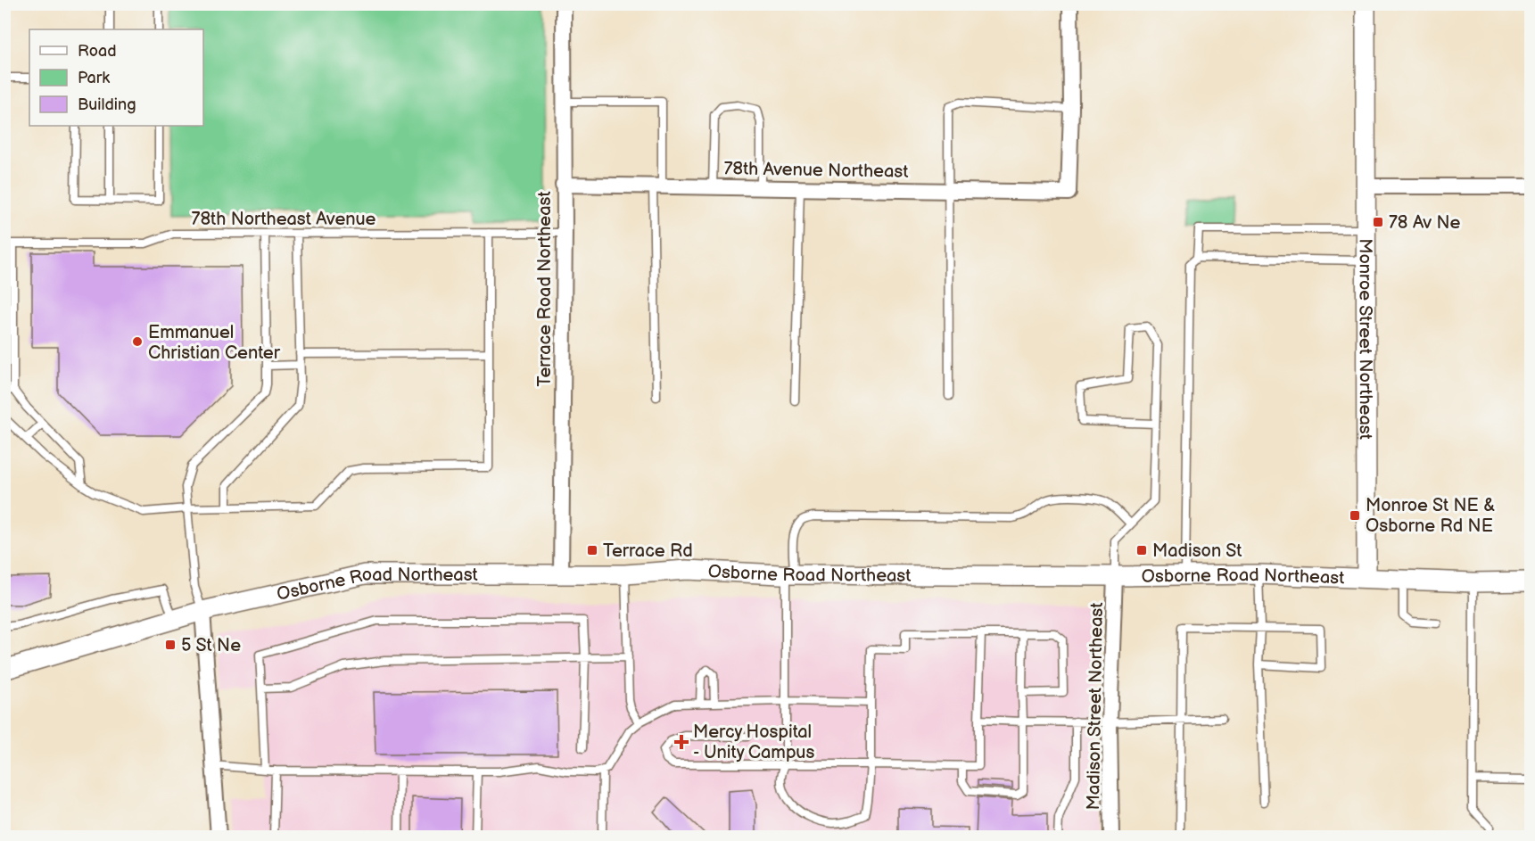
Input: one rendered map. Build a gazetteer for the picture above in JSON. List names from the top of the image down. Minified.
{"streets":{"street":["78th Avenue Northeast","Terrace Road Northeast","Monroe Street Northeast","Osborne Road Northeast","Madison Street Northeast"],"lane":["78th Northeast Avenue"]},"crossings":[["78th Avenue Northeast","Terrace Road Northeast"],["78th Northeast Avenue","Terrace Road Northeast"],["Terrace Road Northeast","Osborne Road Northeast"],["Monroe Street Northeast","Osborne Road Northeast"],["Osborne Road Northeast","Madison Street Northeast"]],"places":{"transit":["78 Av Ne","Monroe St NE & Osborne Rd NE","Terrace Rd","Madison St","5 St Ne"],"other":["Emmanuel Christian Center"],"health":["Mercy Hospital - Unity Campus"]},"legend":["Road","Park","Building"]}
